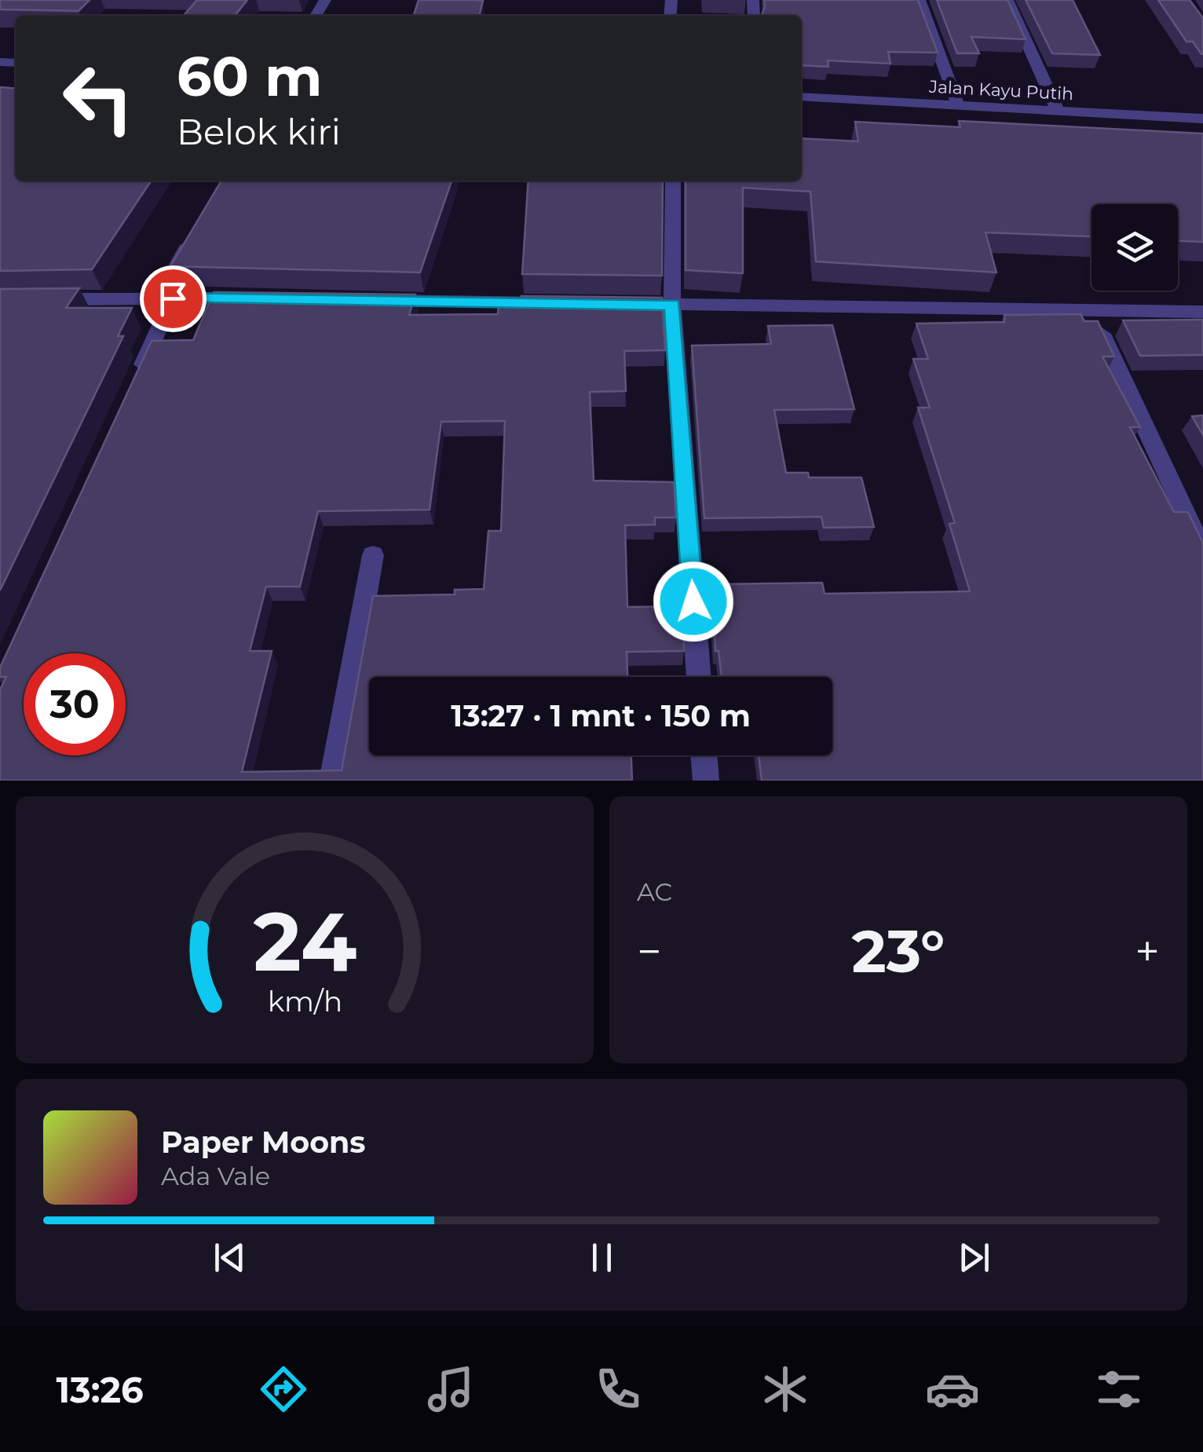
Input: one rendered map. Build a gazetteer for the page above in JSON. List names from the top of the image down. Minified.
{"streets":{"street":["Jalan Kayu Putih"]},"page":{"turn":["60 m","Belok kiri"],"limit":"30","trip":"13:27 · 1 mnt · 150 m","tile":"AC","heat":["−","23°","+"],"song":["Paper Moons","Ada Vale"],"tabs":"13:26","gauge":["24","km/h"]}}
